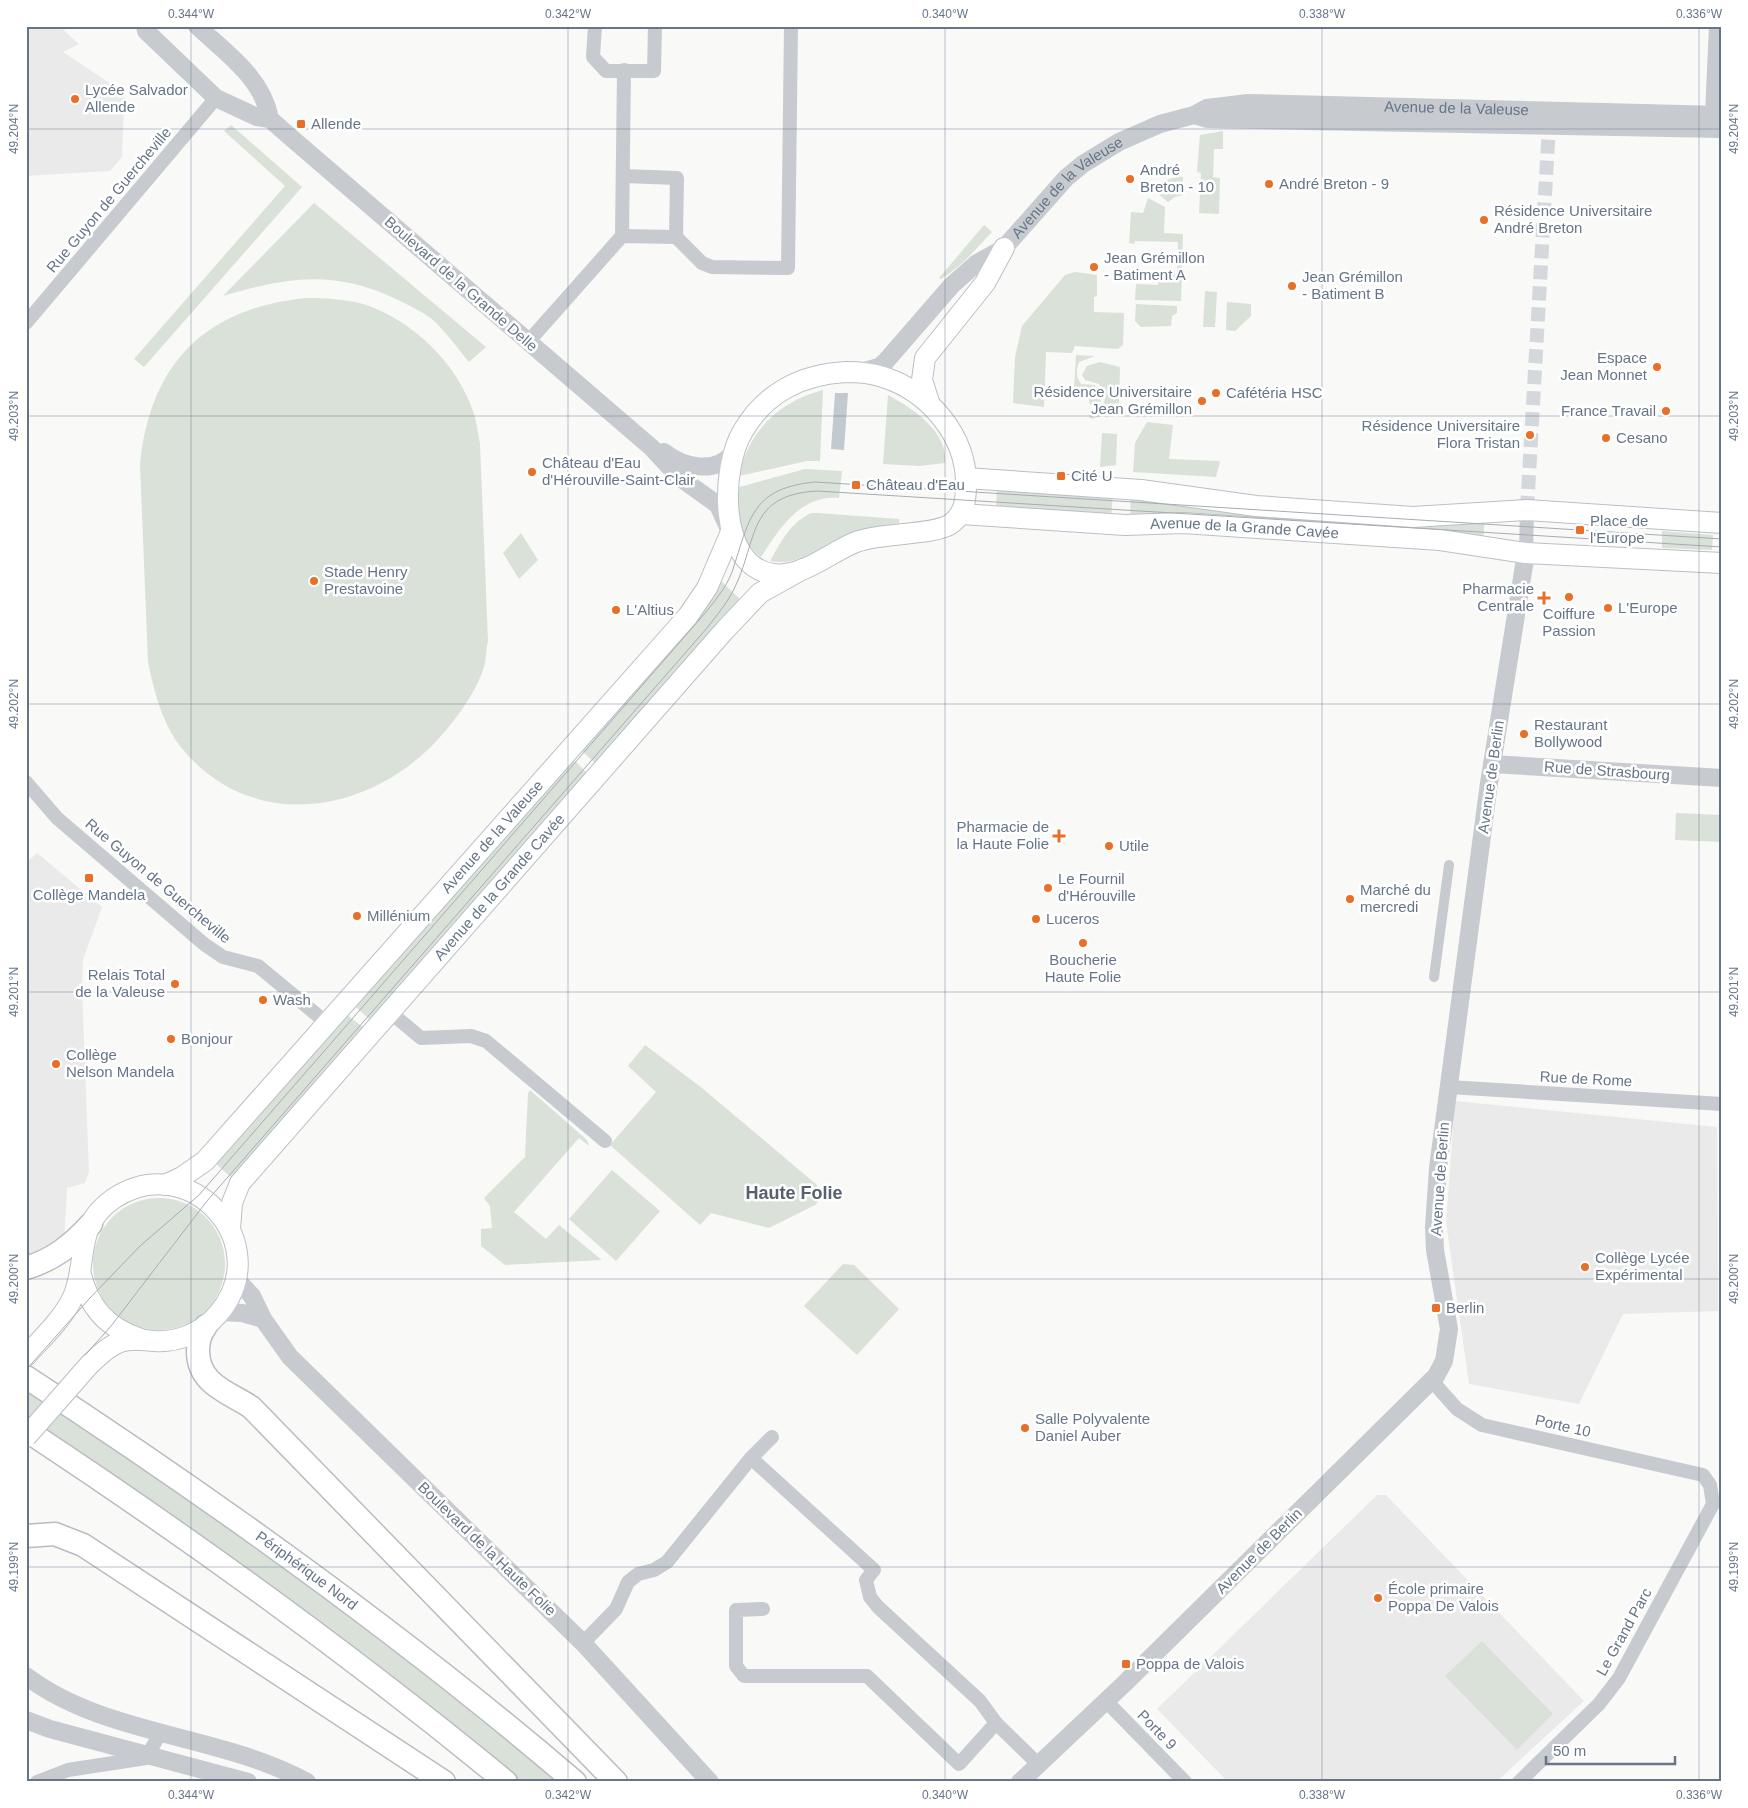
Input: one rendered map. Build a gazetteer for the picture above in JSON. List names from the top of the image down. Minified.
{"streets":{"highway":["Périphérique Nord"],"main road":["Avenue de la Valeuse","Avenue de la Grande Cavée"],"street":["Rue Guyon de Guercheville","Boulevard de la Grande Delle","Rue de Strasbourg","Avenue de Berlin","Rue de Rome","Porte 10","Boulevard de la Haute Folie","Le Grand Parc","Porte 9"]},"crossings":[["Avenue de la Valeuse","Rue Guyon de Guercheville"],["Avenue de la Valeuse","Boulevard de la Grande Delle"],["Avenue de la Valeuse","Avenue de la Grande Cavée"],["Avenue de la Valeuse","Boulevard de la Haute Folie"],["Rue Guyon de Guercheville","Boulevard de la Grande Delle"],["Avenue de la Grande Cavée","Avenue de Berlin"],["Avenue de la Grande Cavée","Boulevard de la Haute Folie"],["Rue de Strasbourg","Avenue de Berlin"],["Avenue de Berlin","Rue de Rome"],["Avenue de Berlin","Porte 10"],["Avenue de Berlin","Porte 9"],["Porte 10","Le Grand Parc"]],"districts":["Haute Folie"],"places":{"other":["Lycée Salvador Allende","André Breton - 10","André Breton - 9","Résidence Universitaire André Breton","Jean Grémillon - Batiment A","Jean Grémillon - Batiment B","Espace Jean Monnet","Cafétéria HSC","Résidence Universitaire Jean Grémillon","France Travail","Résidence Universitaire Flora Tristan","Cesano","Château d'Eau d'Hérouville-Saint-Clair","Stade Henry Prestavoine","Coiffure Passion","L'Europe","L'Altius","Restaurant Bollywood","Utile","Le Fournil d'Hérouville","Marché du mercredi","Millénium","Luceros","Boucherie Haute Folie","Relais Total de la Valeuse","Wash","Bonjour","Collège Nelson Mandela","Collège Lycée Expérimental","Salle Polyvalente Daniel Auber","École primaire Poppa De Valois"],"transit":["Allende","Cité U","Château d'Eau","Place de l'Europe","Collège Mandela","Berlin","Poppa de Valois"],"health":["Pharmacie Centrale","Pharmacie de la Haute Folie"]},"scale_bar":"50 m","coordinates":["0.344°W","0.342°W","0.340°W","0.338°W","0.336°W","49.204°N","49.203°N","49.202°N","49.201°N","49.200°N","49.199°N"]}
